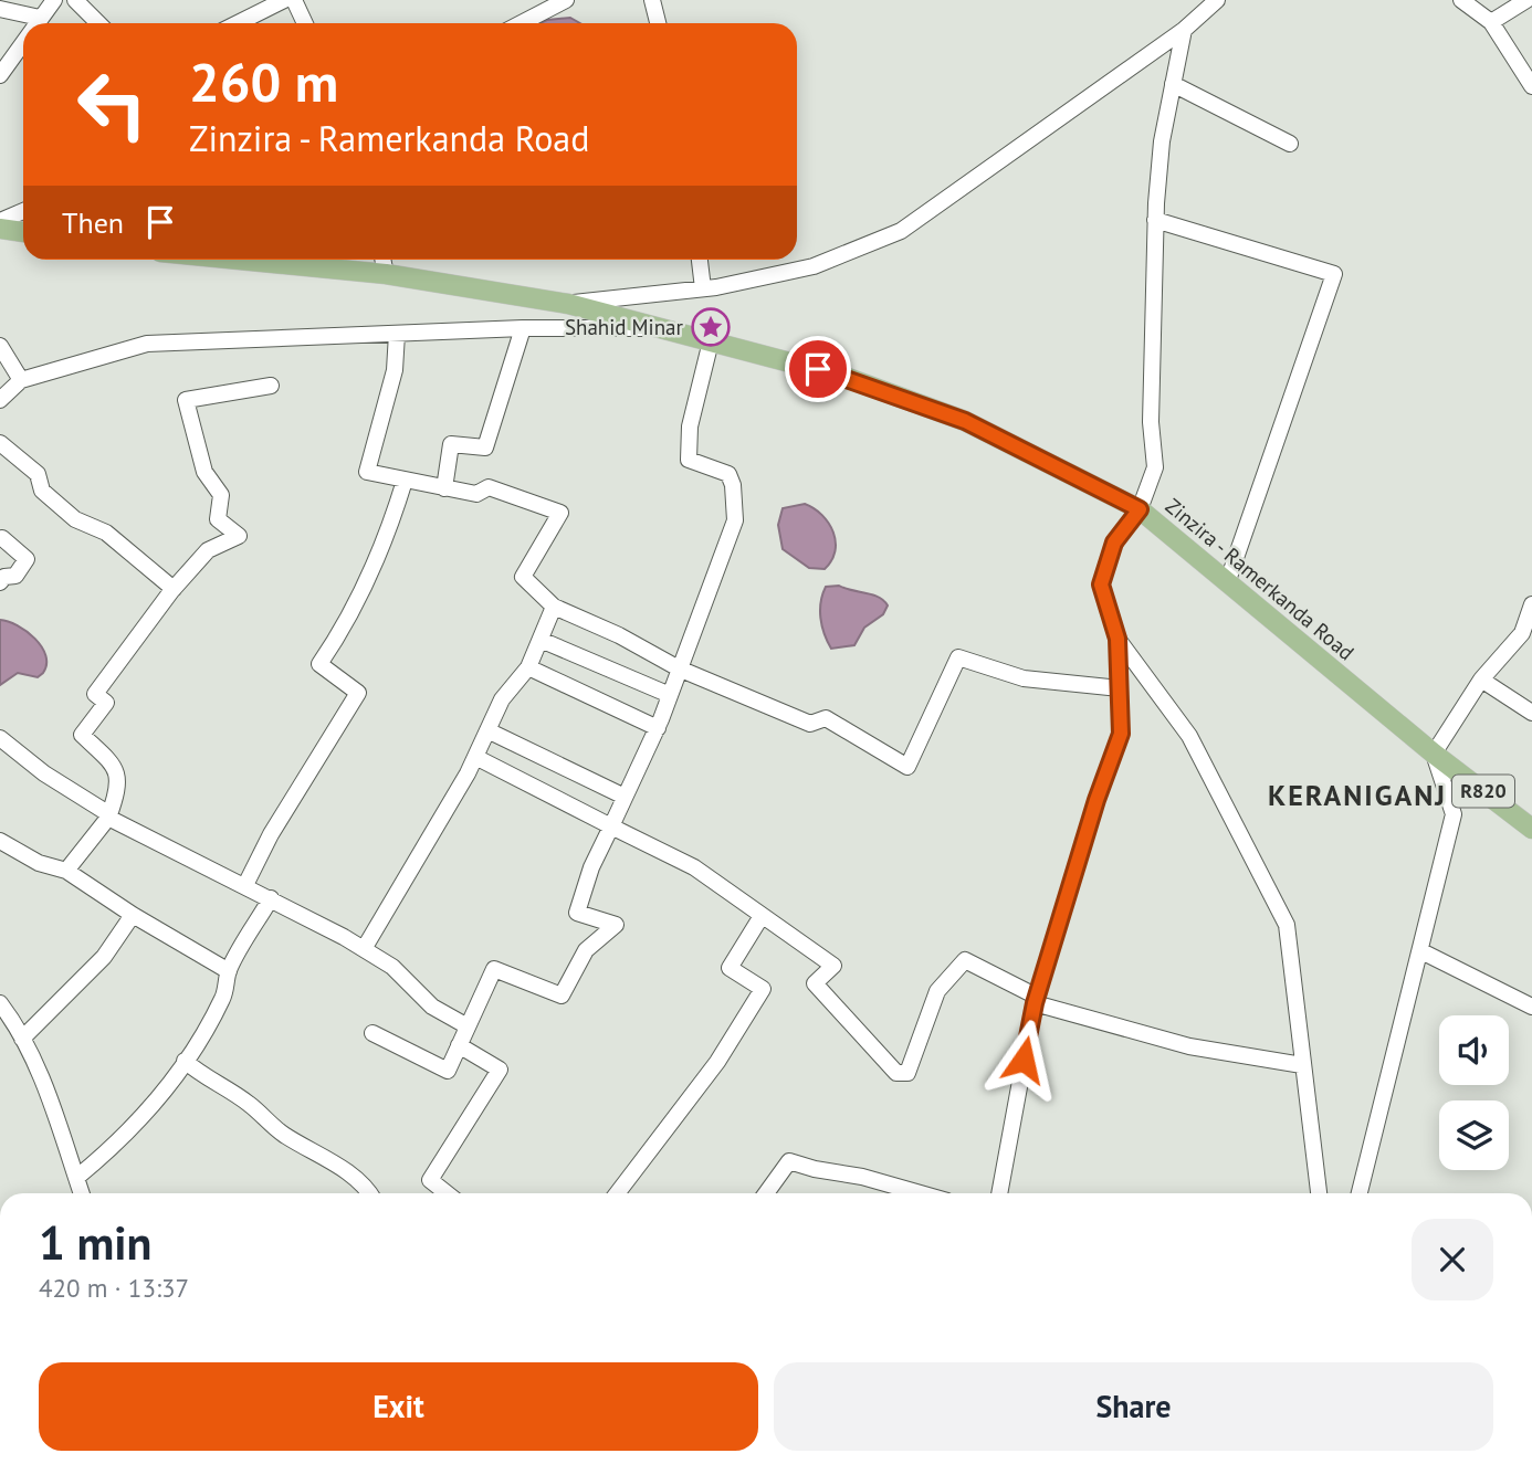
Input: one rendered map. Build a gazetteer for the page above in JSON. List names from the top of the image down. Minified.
{"streets":{"main road":["Zinzira - Ramerkanda Road","R820"]},"districts":["KERANIGANJ"],"places":{"place":["Shahid Minar"]},"page":{"turn":["260 m","Zinzira - Ramerkanda Road"],"then":"Then","heading":["1 min","420 m · 13:37"],"buttons":["Exit","Share"]}}
